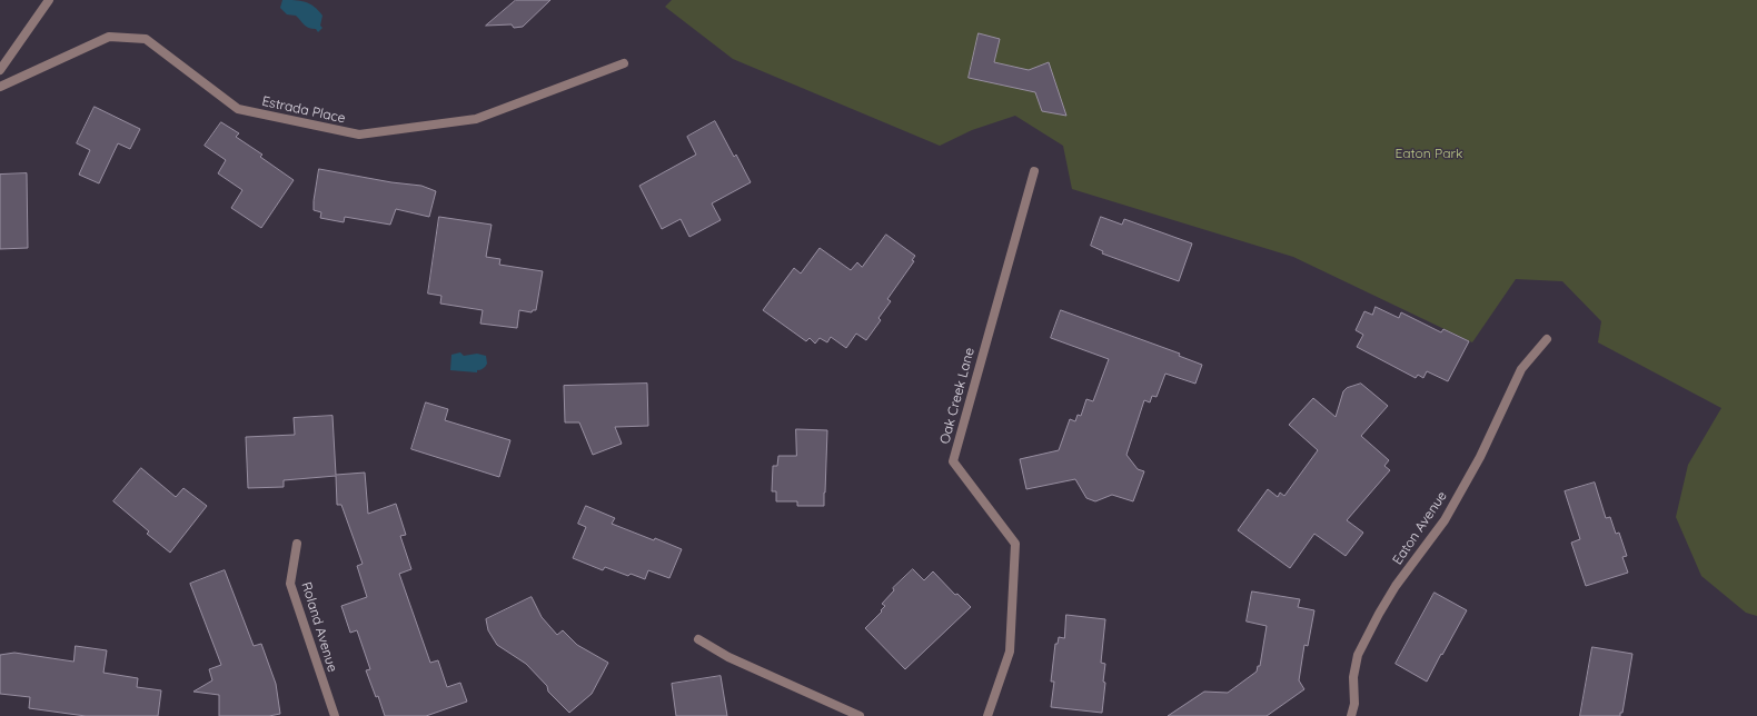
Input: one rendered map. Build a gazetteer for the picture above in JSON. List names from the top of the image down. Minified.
{"streets":{"street":["Estrada Place","Oak Creek Lane","Eaton Avenue","Roland Avenue"]},"parks":["Eaton Park"]}
